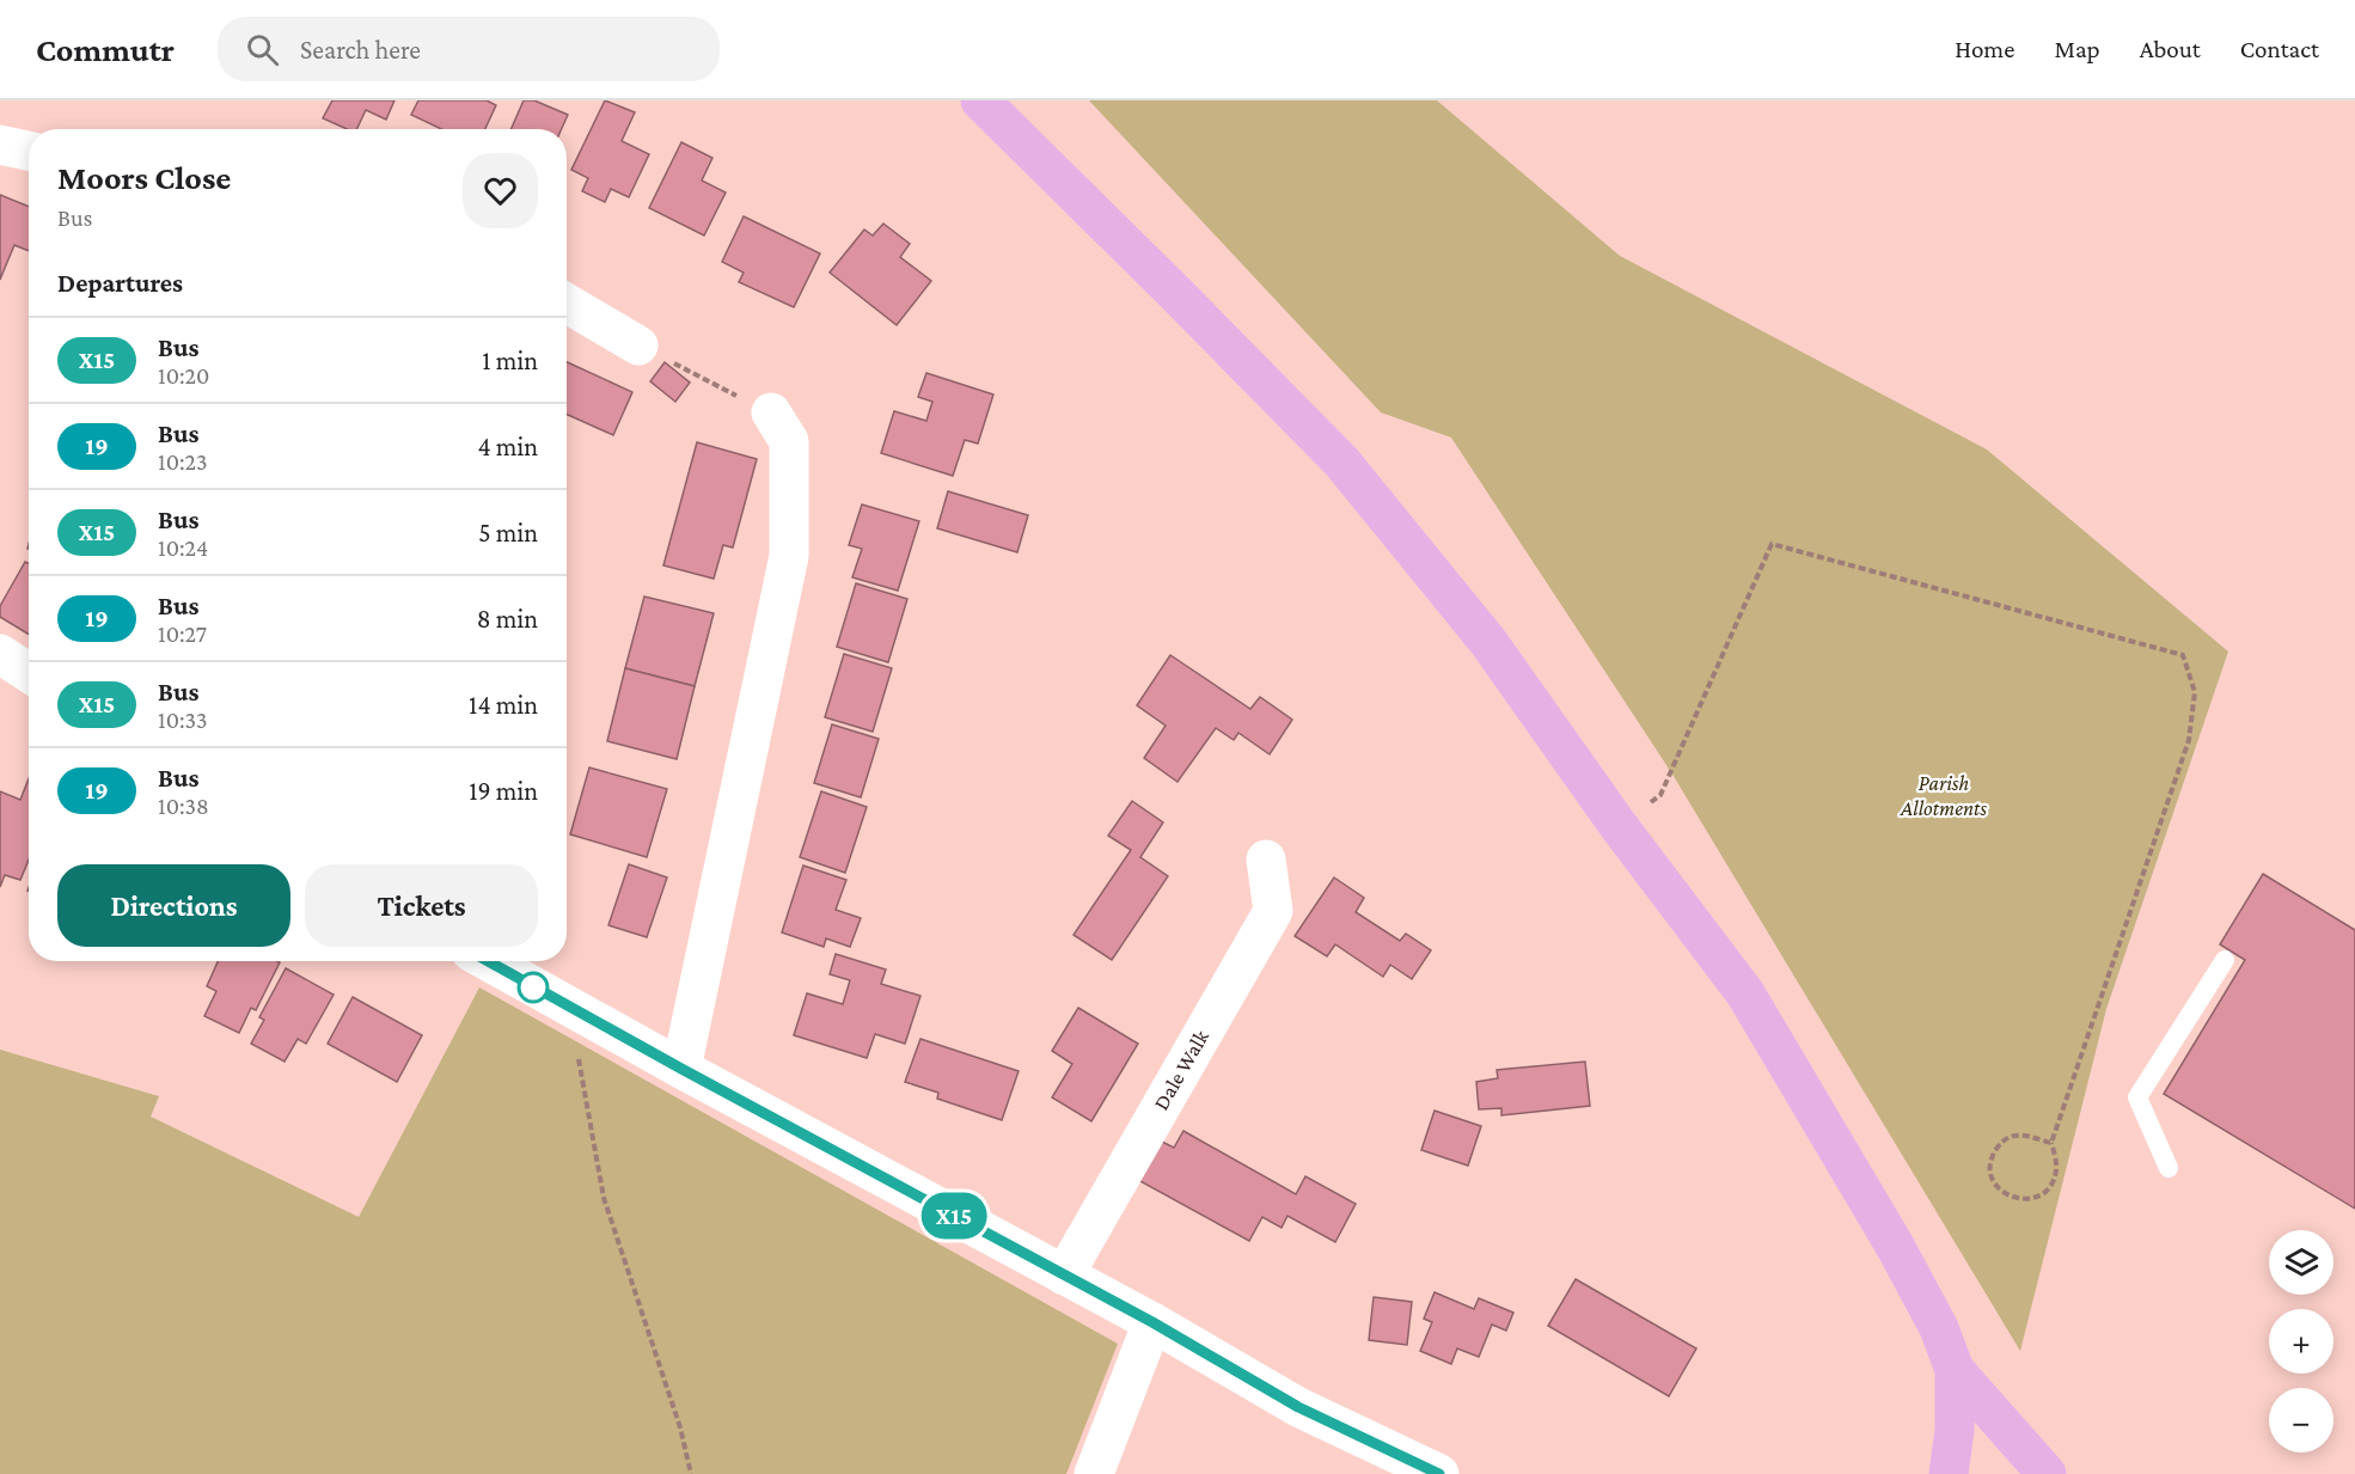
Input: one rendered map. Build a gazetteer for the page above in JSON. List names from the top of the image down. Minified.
{"streets":{"street":["Dale Walk"]},"parks":["Parish Allotments"],"lines":["bus line X15"],"page":{"header":"Commutr","search":"Search here","nav":["Home","Map","About","Contact"],"on_map":"X15","heading":[["Moors Close","Bus"],"Departures"],"list":[{"mark":"X15","name":"Bus","note":"10:20","value":"1 min"},{"mark":"19","name":"Bus","note":"10:23","value":"4 min"},{"mark":"X15","name":"Bus","note":"10:24","value":"5 min"},{"mark":"19","name":"Bus","note":"10:27","value":"8 min"},{"mark":"X15","name":"Bus","note":"10:33","value":"14 min"},{"mark":"19","name":"Bus","note":"10:38","value":"19 min"}],"buttons":["Directions","Tickets"],"map_buttons":["+","−"]}}
